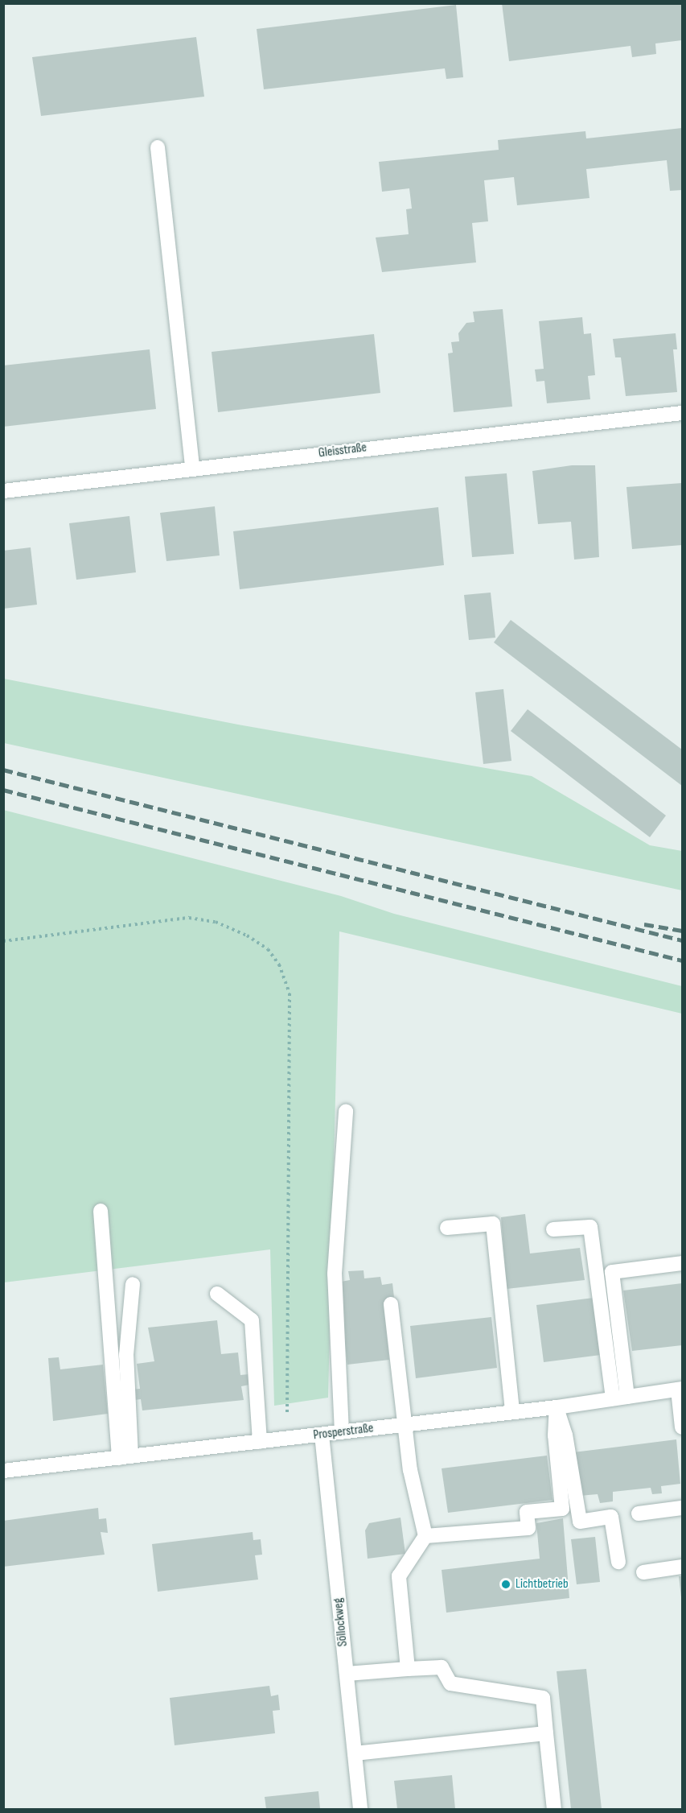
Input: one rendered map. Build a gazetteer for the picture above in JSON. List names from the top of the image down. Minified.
{"streets":{"street":["Gleisstraße","Prosperstraße","Söllockweg"]},"crossings":[["Prosperstraße","Söllockweg"]],"places":["Lichtbetrieb"]}
